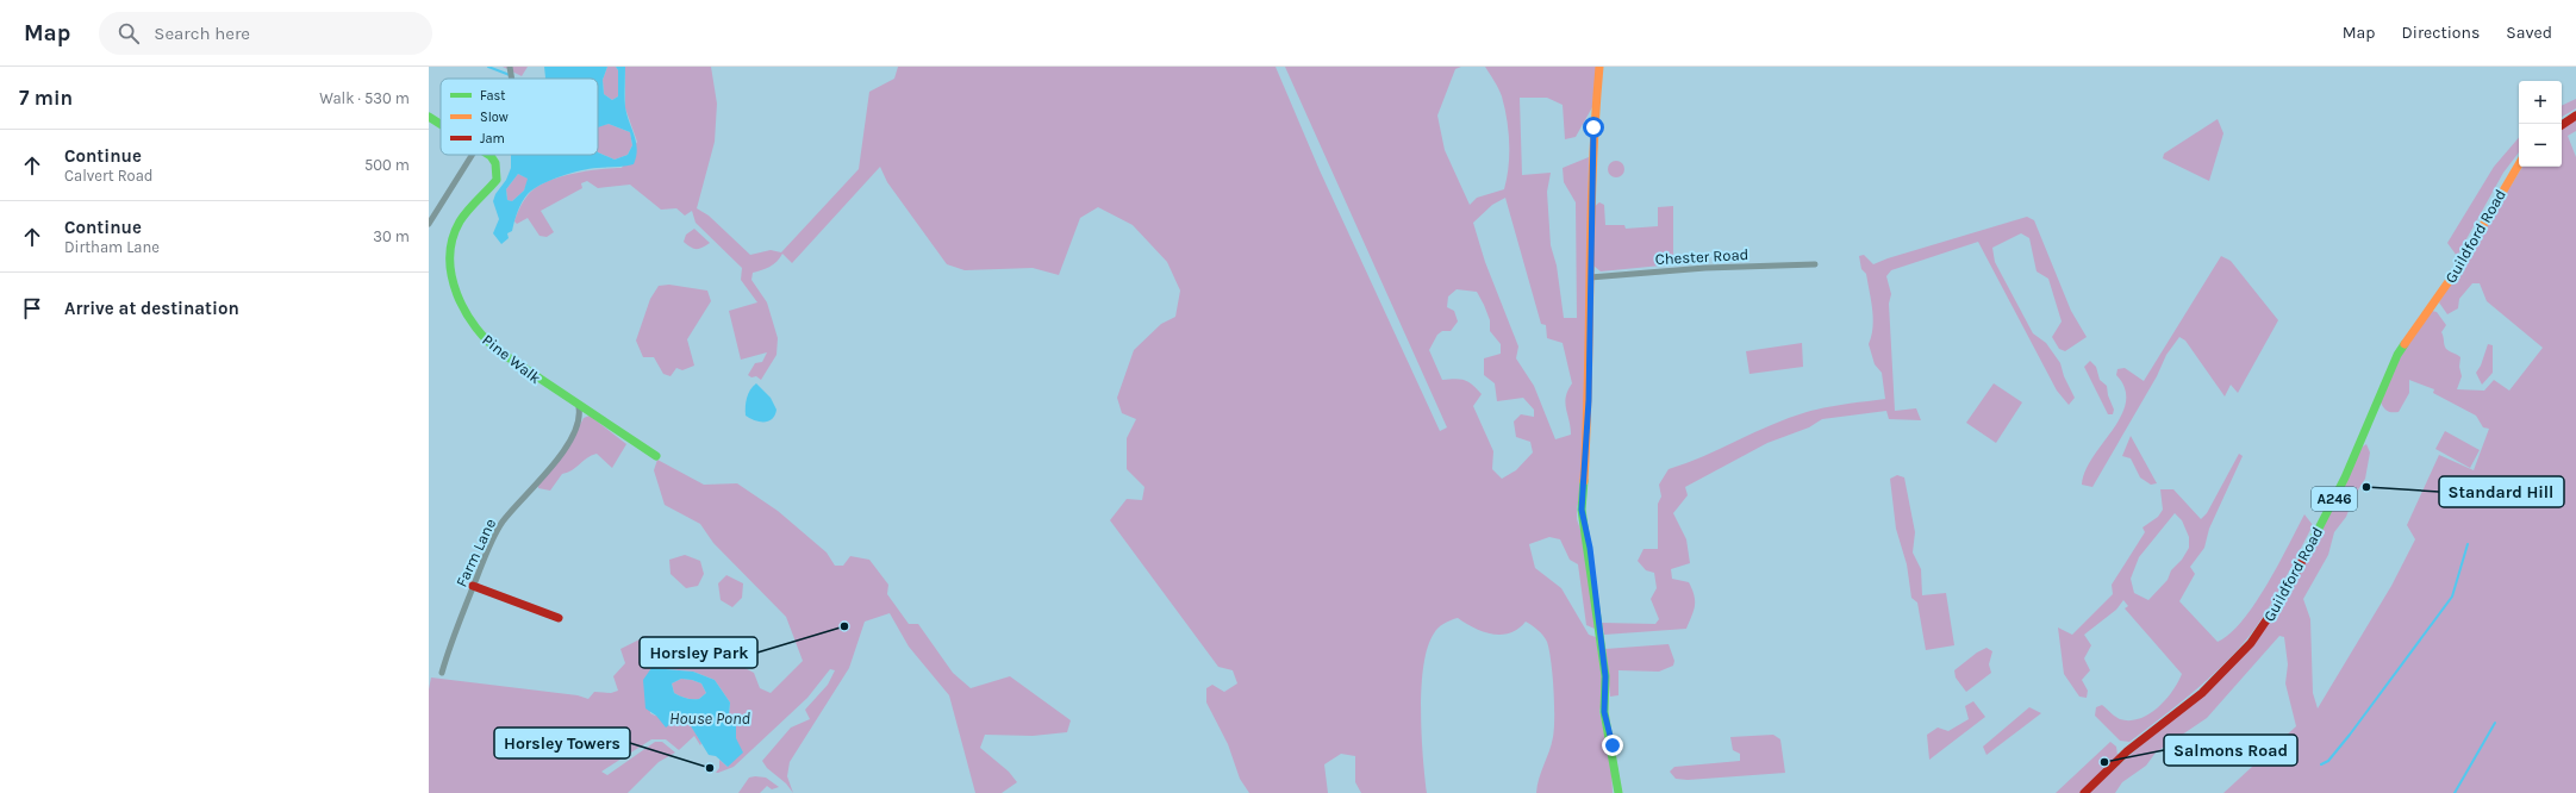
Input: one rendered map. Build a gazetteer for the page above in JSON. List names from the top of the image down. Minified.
{"streets":{"street":["Guildford Road","Chester Road","Pine Walk","A246","Farm Lane"]},"crossings":[["Pine Walk","Farm Lane"]],"water":["House Pond"],"places":["Standard Hill","Horsley Park","Salmons Road","Horsley Towers"],"legend":["Fast","Slow","Jam"],"page":{"header":"Map","search":"Search here","nav":["Map","Directions","Saved"],"heading":["7 min","Walk · 530 m"],"map_buttons":["+","−"],"list":[["Continue","Calvert Road","500 m"],["Continue","Dirtham Lane","30 m"],"Arrive at destination"]}}
